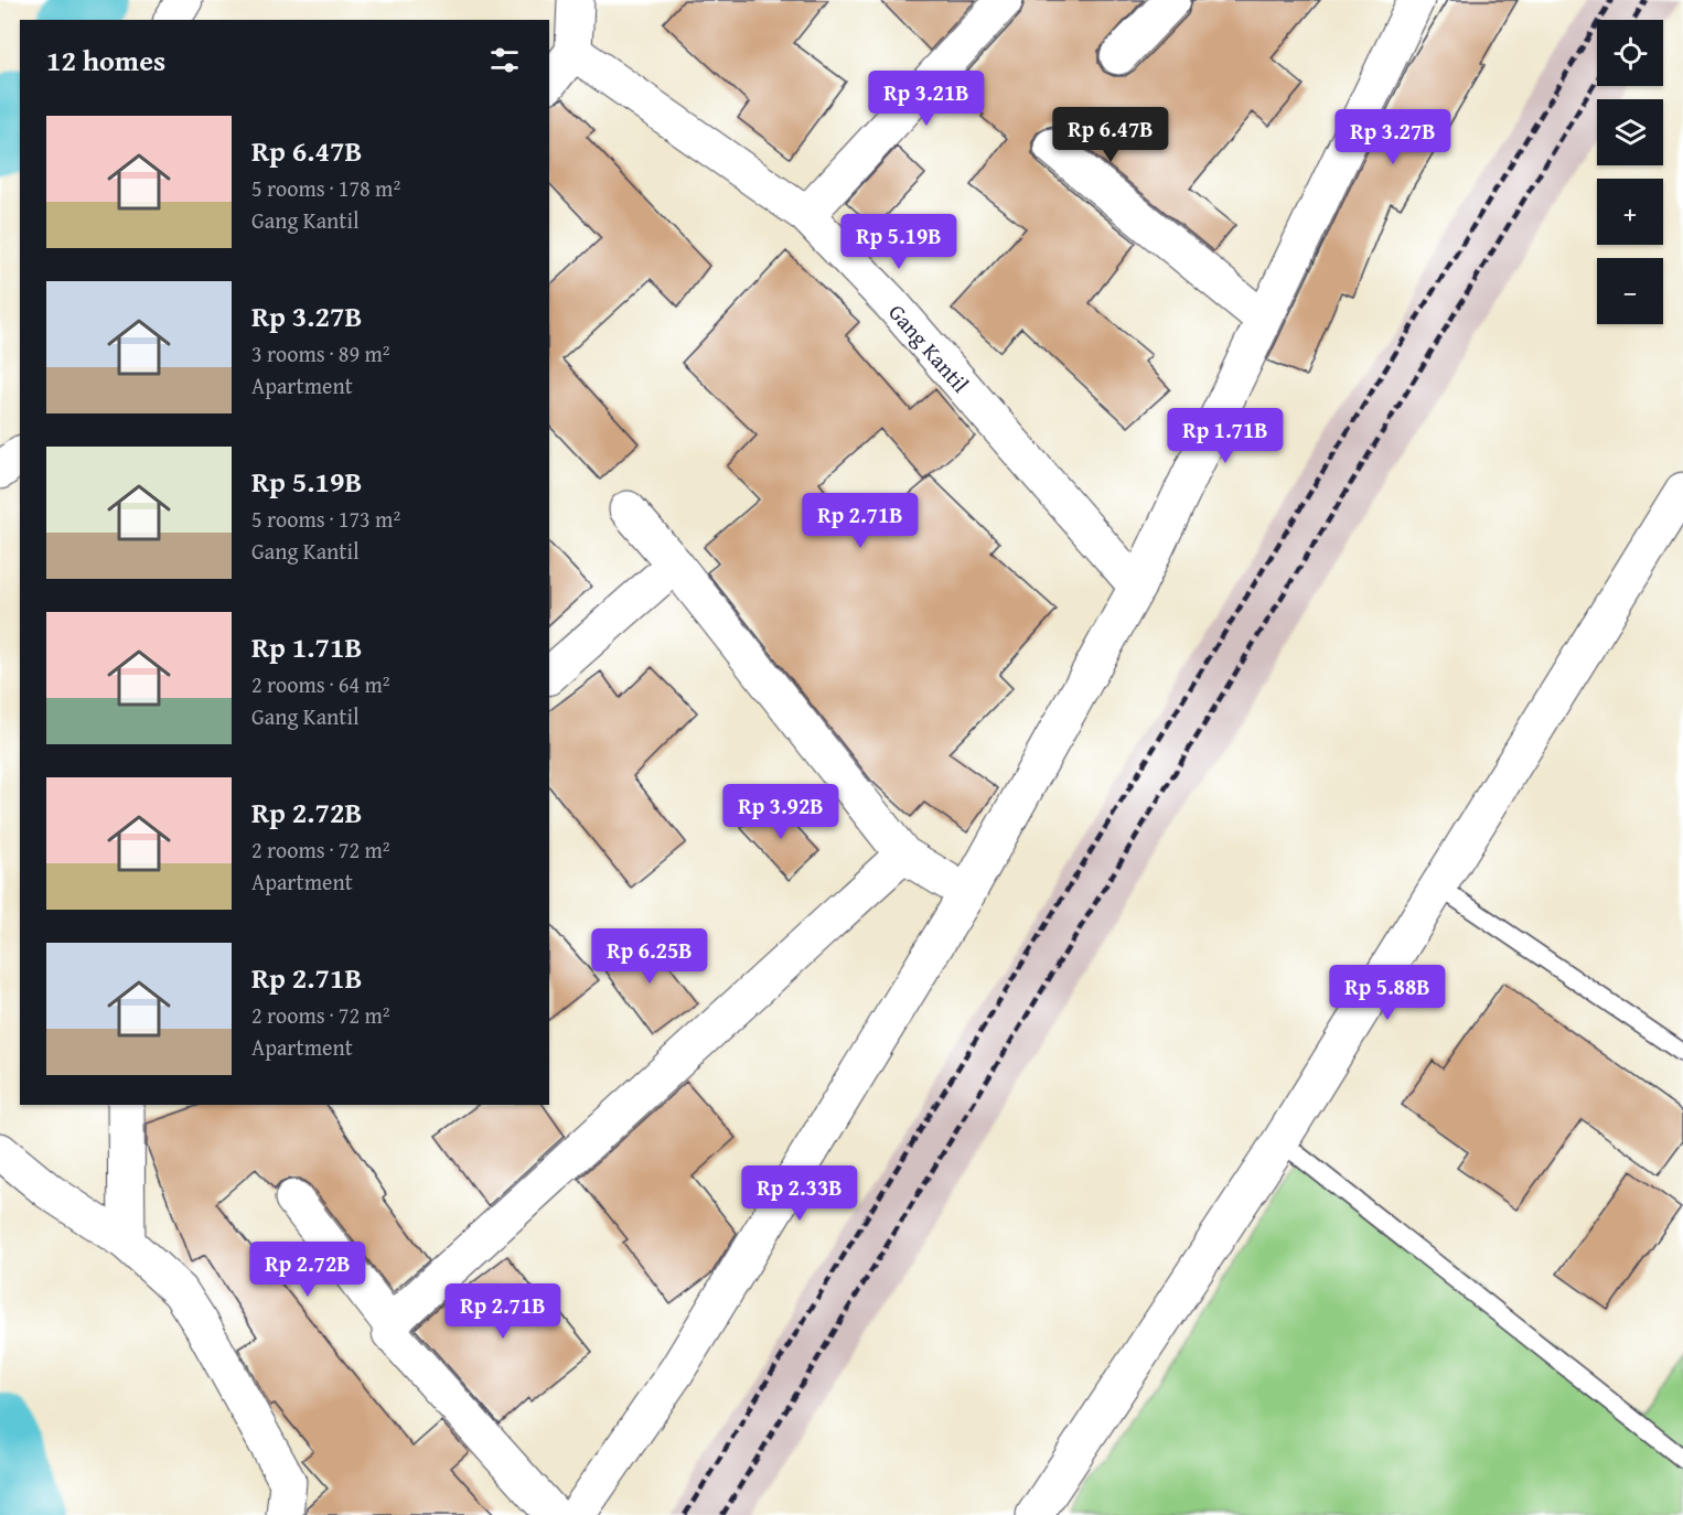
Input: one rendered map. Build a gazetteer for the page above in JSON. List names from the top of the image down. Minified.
{"streets":{"street":["Gang Kantil"]},"page":{"map_buttons":["+","−"],"heading":"12 homes","price":["Rp 3.21B","Rp 6.47B","Rp 3.27B","Rp 5.19B","Rp 1.71B","Rp 2.71B","Rp 3.92B","Rp 6.25B","Rp 5.88B","Rp 2.33B","Rp 2.72B","Rp 2.71B"],"list":[{"name":"Rp 6.47B","note":"5 rooms · 178 m² · Gang Kantil"},{"name":"Rp 3.27B","note":"3 rooms · 89 m² · Apartment"},{"name":"Rp 5.19B","note":"5 rooms · 173 m² · Gang Kantil"},{"name":"Rp 1.71B","note":"2 rooms · 64 m² · Gang Kantil"},{"name":"Rp 2.72B","note":"2 rooms · 72 m² · Apartment"},{"name":"Rp 2.71B","note":"2 rooms · 72 m² · Apartment"}]}}
